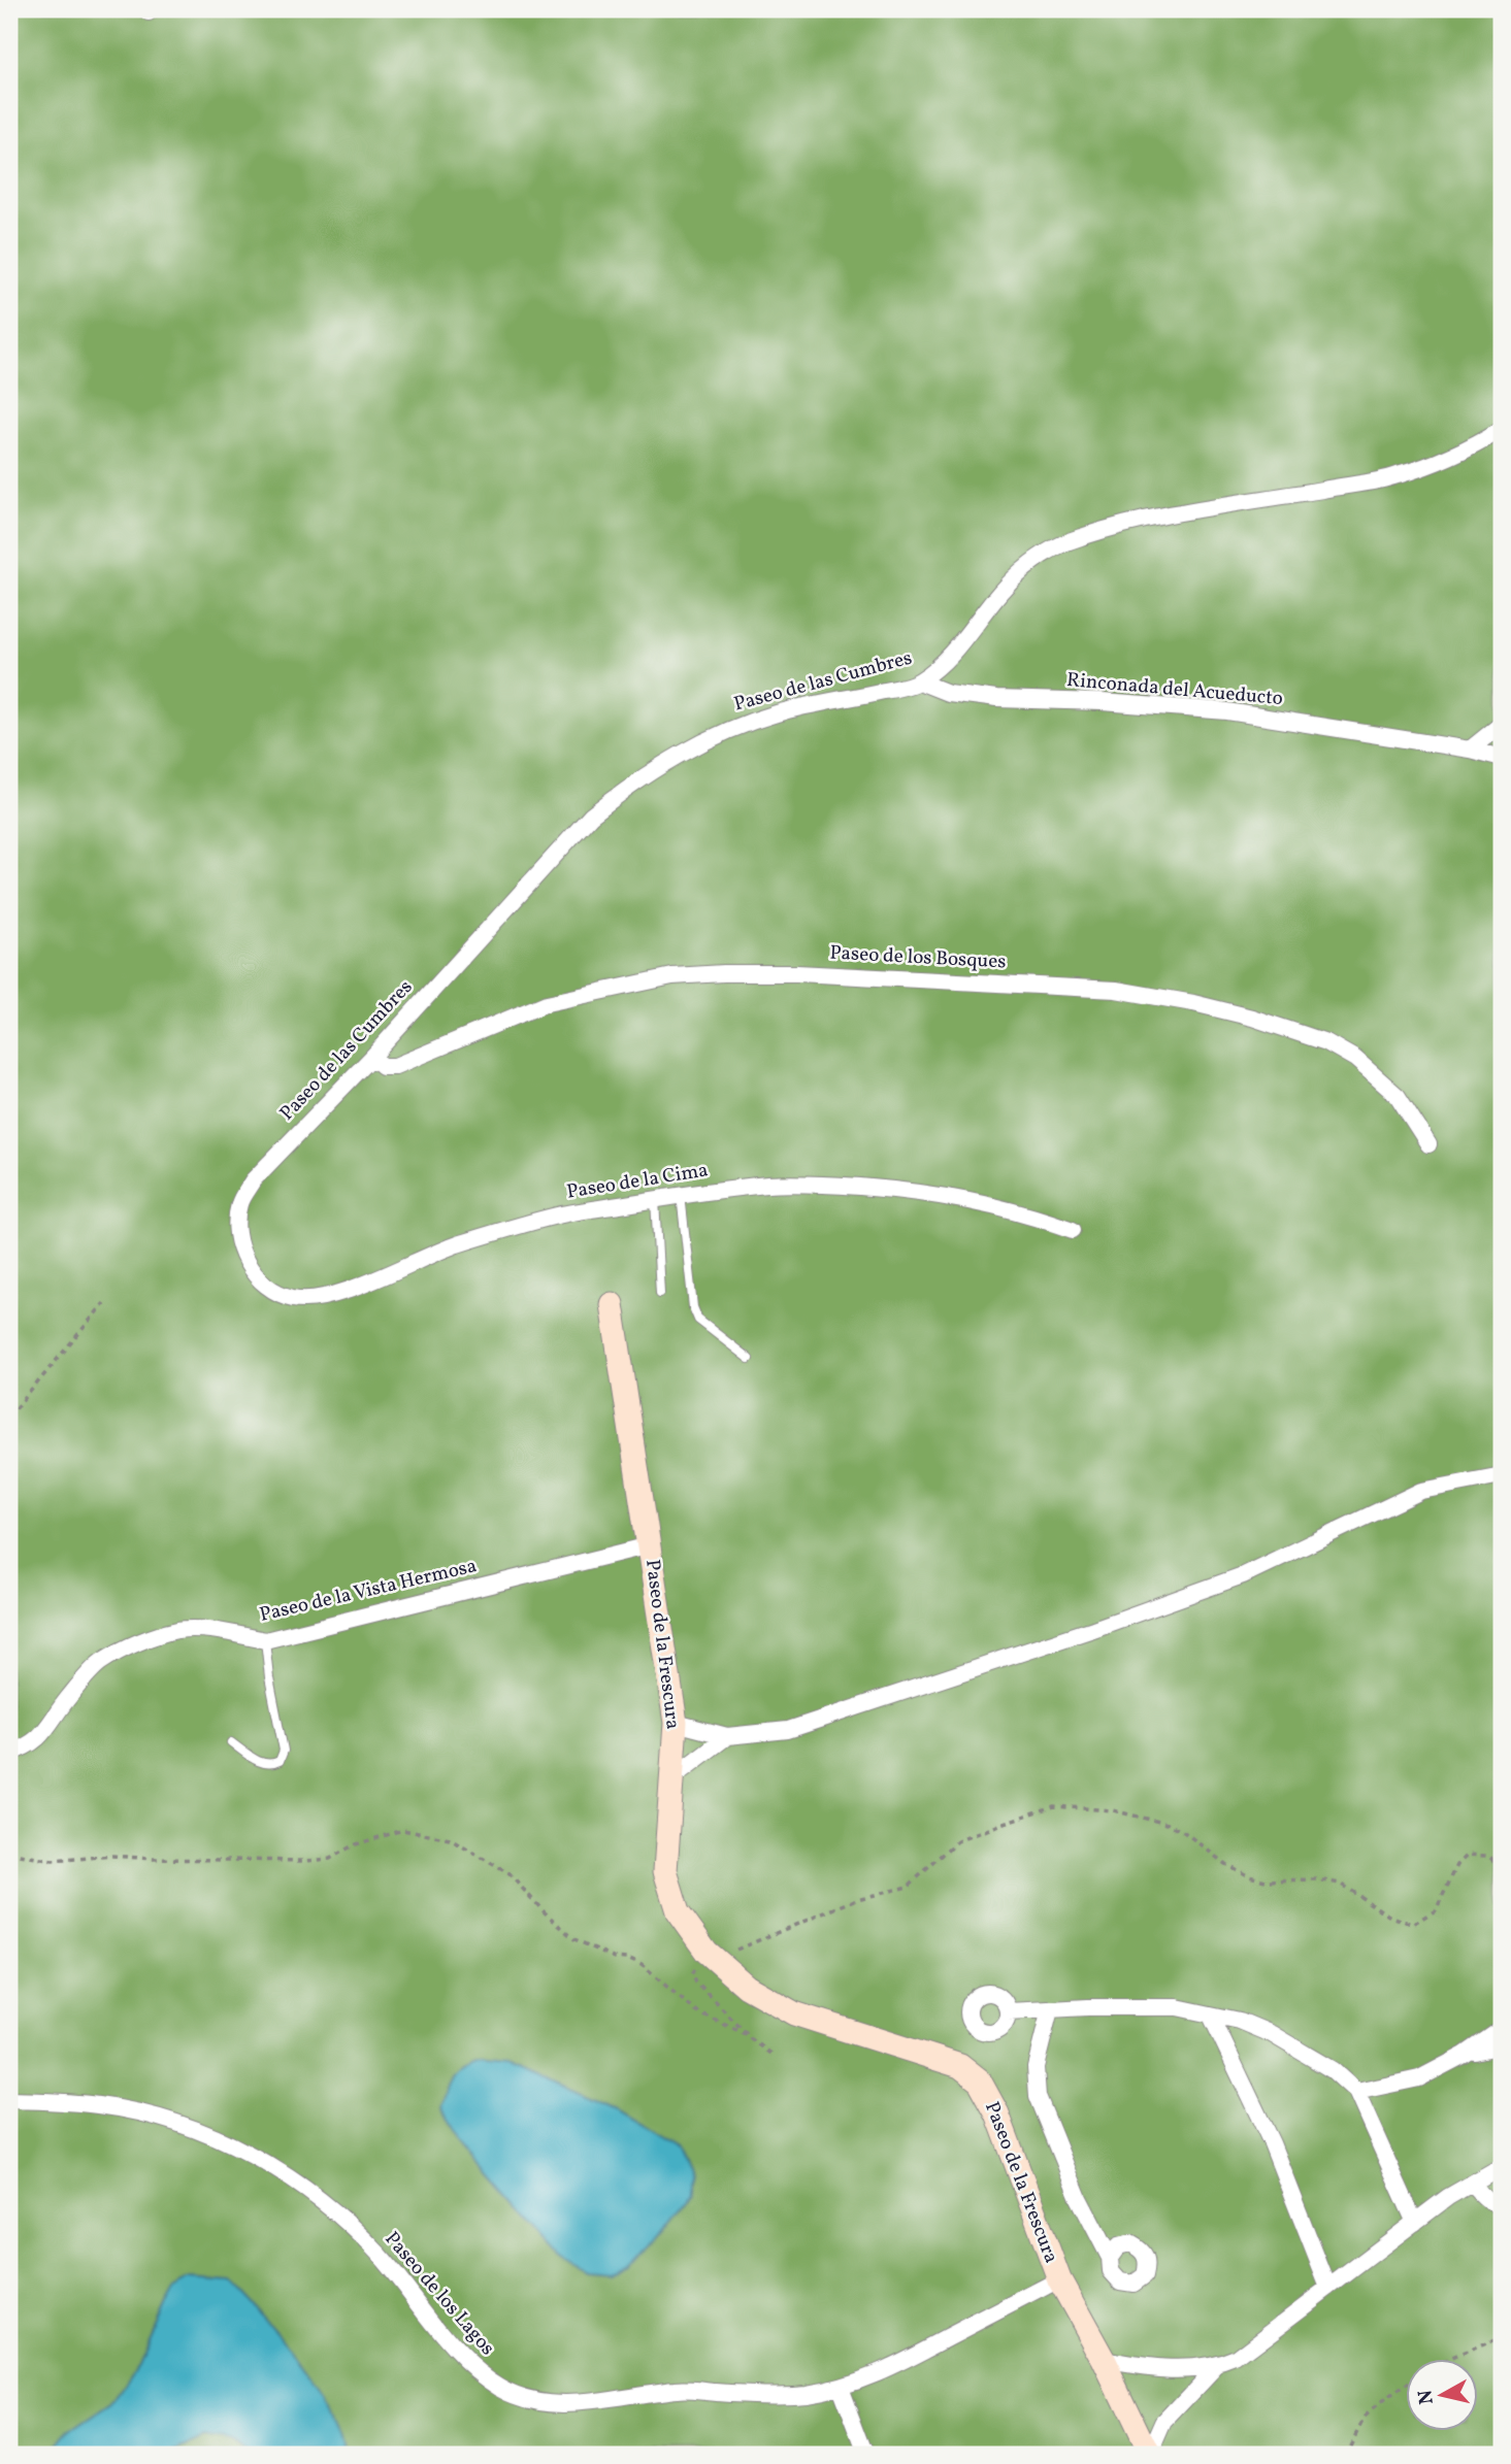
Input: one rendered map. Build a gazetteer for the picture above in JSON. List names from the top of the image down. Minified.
{"streets":{"street":["Paseo de las Cumbres","Rinconada del Acueducto","Paseo de los Bosques","Paseo de la Cima","Paseo de la Vista Hermosa","Paseo de la Frescura","Paseo de los Lagos"]},"crossings":[["Paseo de las Cumbres","Rinconada del Acueducto"],["Paseo de las Cumbres","Paseo de los Bosques"],["Paseo de las Cumbres","Paseo de la Cima"],["Paseo de la Vista Hermosa","Paseo de la Frescura"],["Paseo de la Frescura","Paseo de los Lagos"]],"north":"left"}
